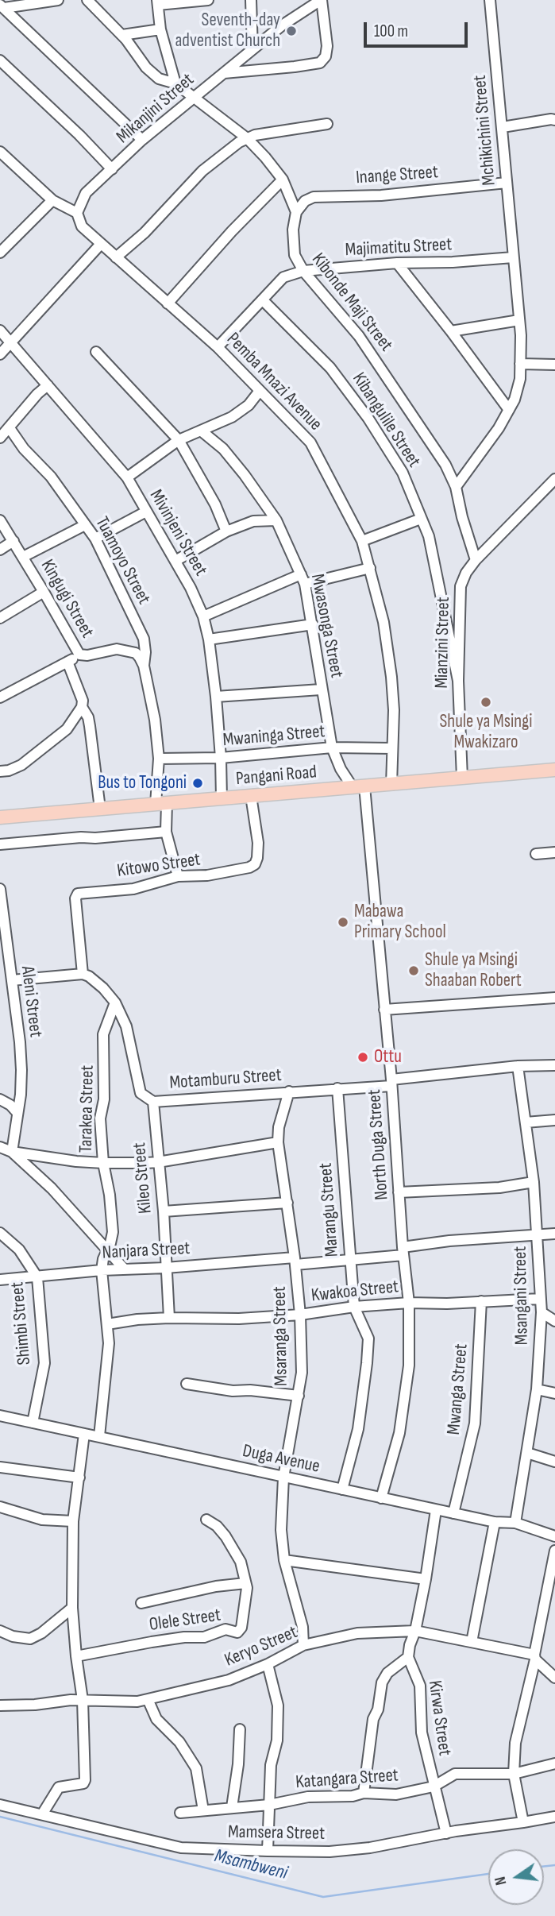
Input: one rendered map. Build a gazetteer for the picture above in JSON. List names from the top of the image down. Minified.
{"streets":{"main road":["Pangani Road"],"street":["Mikanjini Street","Mchikichini Street","Inange Street","Majimatitu Street","Kibonde Maji Street","Pemba Mnazi Avenue","Kibangulile Street","Mivinjeni Street","Tuamoyo Street","Kingugi Street","Mwasonga Street","Mianzini Street","Mwaninga Street","Kitowo Street","Aleni Street","Motamburu Street","Tarakea Street","North Duga Street","Kileo Street","Marangu Street","Nanjara Street","Kwakoa Street","Msangani Street","Shimbi Street","Msaranga Street","Mwanga Street","Duga Avenue","Olele Street","Keryo Street","Kirwa Street","Katangara Street","Mamsera Street"]},"crossings":[["Mikanjini Street","Kibonde Maji Street"],["Mikanjini Street","Pemba Mnazi Avenue"],["Mchikichini Street","Inange Street"],["Mchikichini Street","Majimatitu Street"],["Mchikichini Street","Kibonde Maji Street"],["Inange Street","Kibonde Maji Street"],["Majimatitu Street","Kibonde Maji Street"],["Majimatitu Street","Pemba Mnazi Avenue"],["Majimatitu Street","Kibangulile Street"],["Kibonde Maji Street","Mianzini Street"],["Pemba Mnazi Avenue","Mwaninga Street"],["Pemba Mnazi Avenue","Pangani Road"],["Kibangulile Street","Mianzini Street"],["Mivinjeni Street","Mwaninga Street"],["Mivinjeni Street","Pangani Road"],["Tuamoyo Street","Kingugi Street"],["Mwasonga Street","Mwaninga Street"],["Mwasonga Street","Pangani Road"],["Mwasonga Street","North Duga Street"],["Mianzini Street","Pangani Road"],["Pangani Road","Kitowo Street"],["Pangani Road","North Duga Street"],["Kitowo Street","Motamburu Street"],["Motamburu Street","Tarakea Street"],["Motamburu Street","North Duga Street"],["Motamburu Street","Kileo Street"],["Motamburu Street","Marangu Street"],["Motamburu Street","Msangani Street"],["Motamburu Street","Msaranga Street"],["Tarakea Street","Nanjara Street"],["North Duga Street","Nanjara Street"],["North Duga Street","Kwakoa Street"],["North Duga Street","Duga Avenue"],["Kileo Street","Nanjara Street"],["Kileo Street","Kwakoa Street"],["Marangu Street","Nanjara Street"],["Marangu Street","Kwakoa Street"],["Marangu Street","Duga Avenue"],["Nanjara Street","Msangani Street"],["Nanjara Street","Shimbi Street"],["Nanjara Street","Msaranga Street"],["Kwakoa Street","Msangani Street"],["Kwakoa Street","Msaranga Street"],["Kwakoa Street","Mwanga Street"],["Msangani Street","Duga Avenue"],["Shimbi Street","Duga Avenue"],["Msaranga Street","Duga Avenue"],["Msaranga Street","Keryo Street"],["Mwanga Street","Duga Avenue"],["Kirwa Street","Katangara Street"],["Kirwa Street","Mamsera Street"]],"water":["Msambweni"],"places":["Seventh-day adventist Church","Shule ya Msingi Mwakizaro","Bus to Tongoni","Mabawa Primary School","Shule ya Msingi Shaaban Robert","Ottu"],"scale_bar":"100 m","north":"left"}
